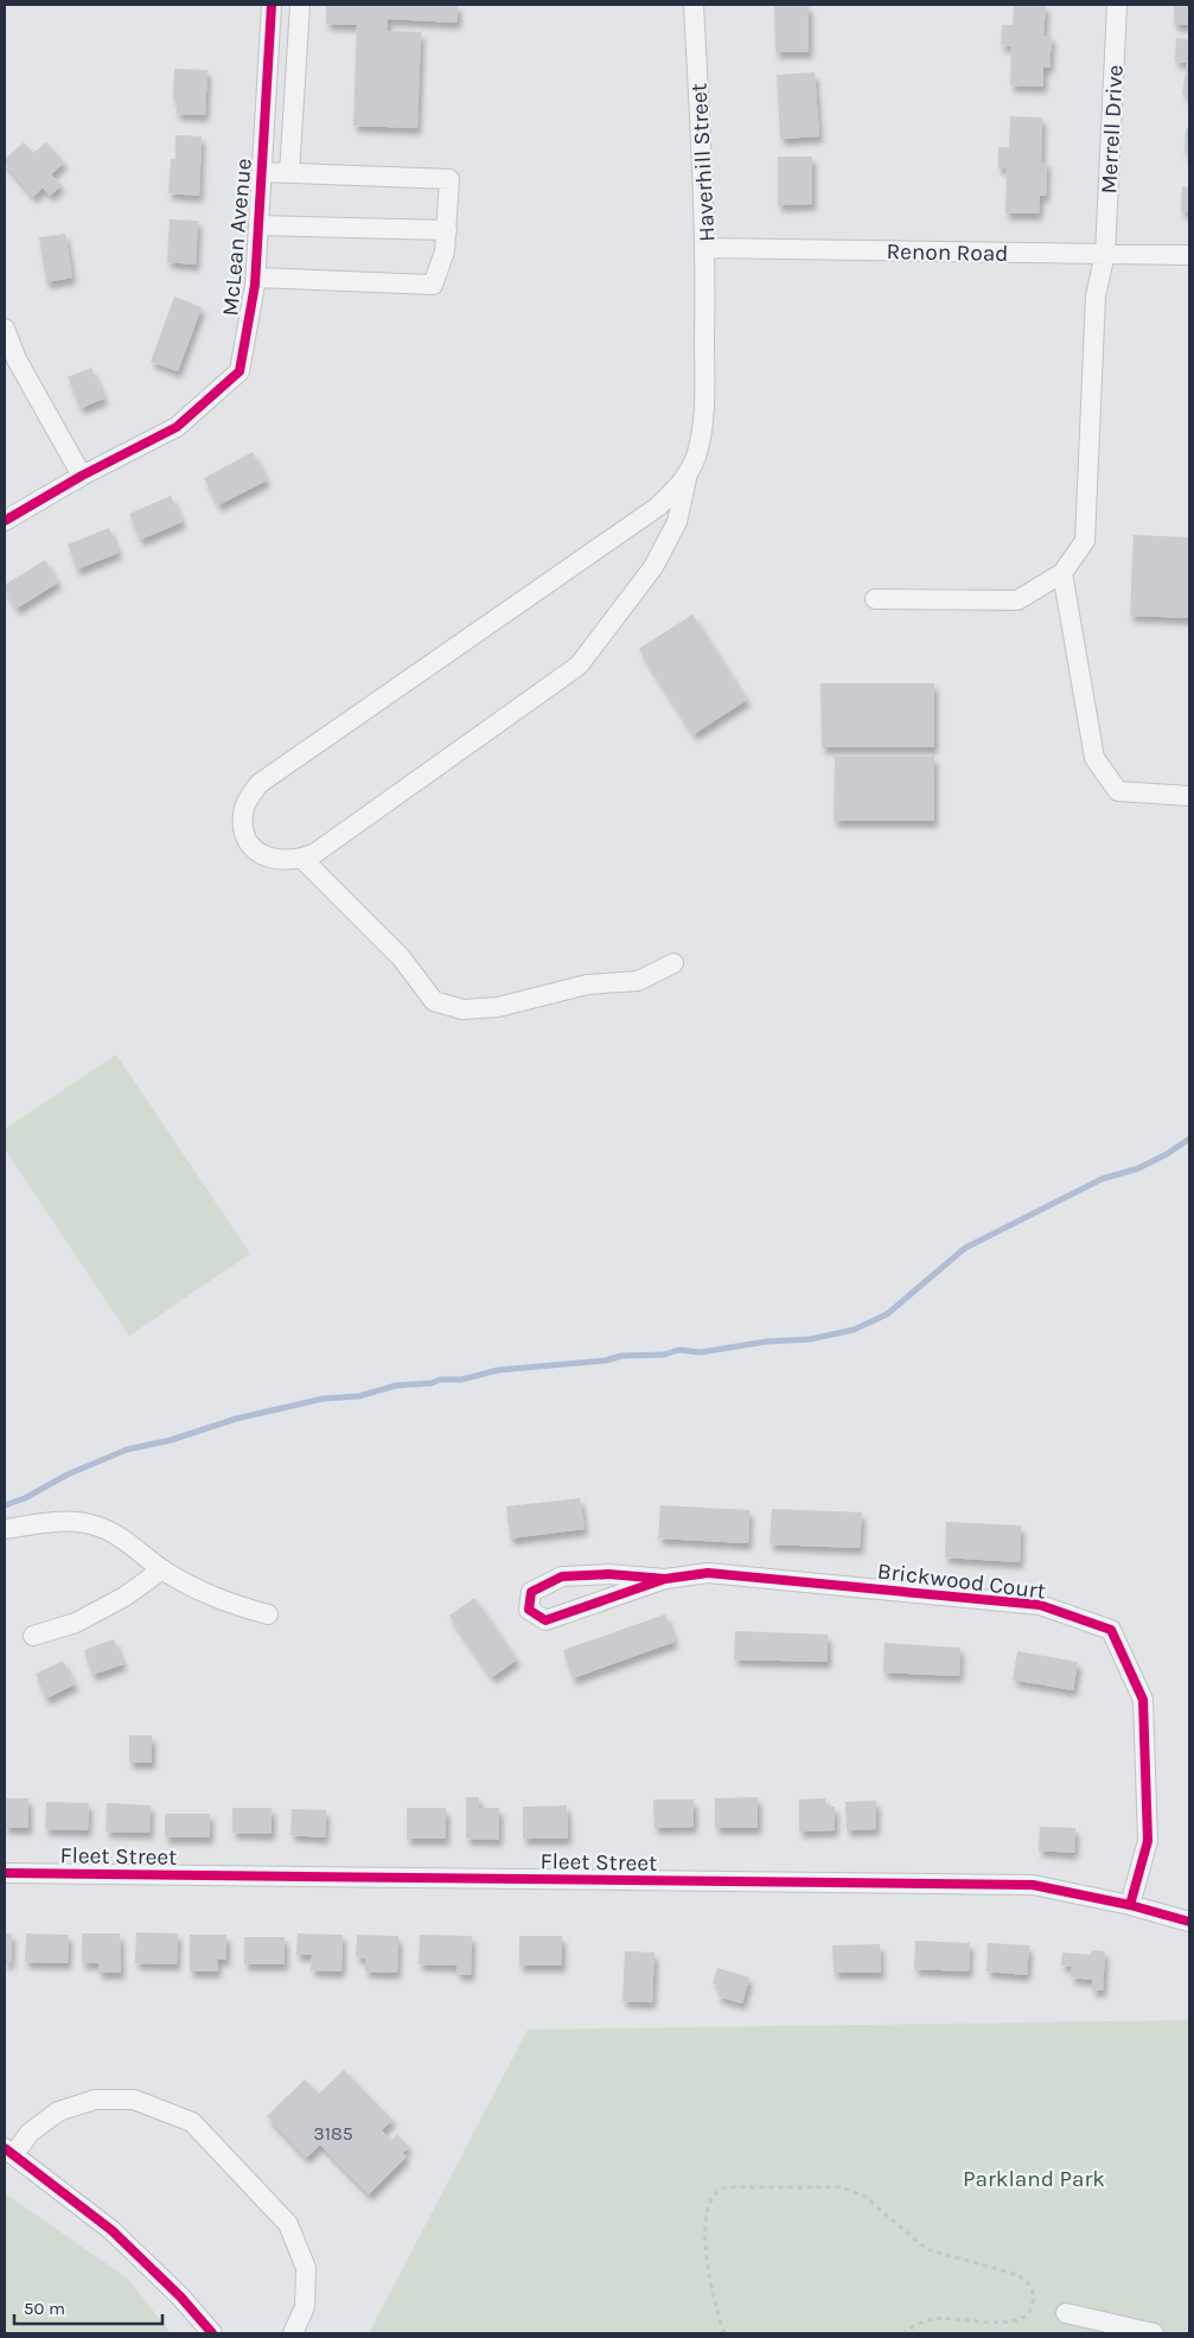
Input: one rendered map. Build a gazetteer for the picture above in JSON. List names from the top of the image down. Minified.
{"streets":{"street":["Merrell Drive","Haverhill Street","McLean Avenue","Renon Road","Brickwood Court","Fleet Street"]},"crossings":[["Merrell Drive","Renon Road"],["Haverhill Street","Renon Road"],["Brickwood Court","Fleet Street"]],"parks":["Parkland Park"],"house_numbers":["3185"],"scale_bar":"50 m"}
